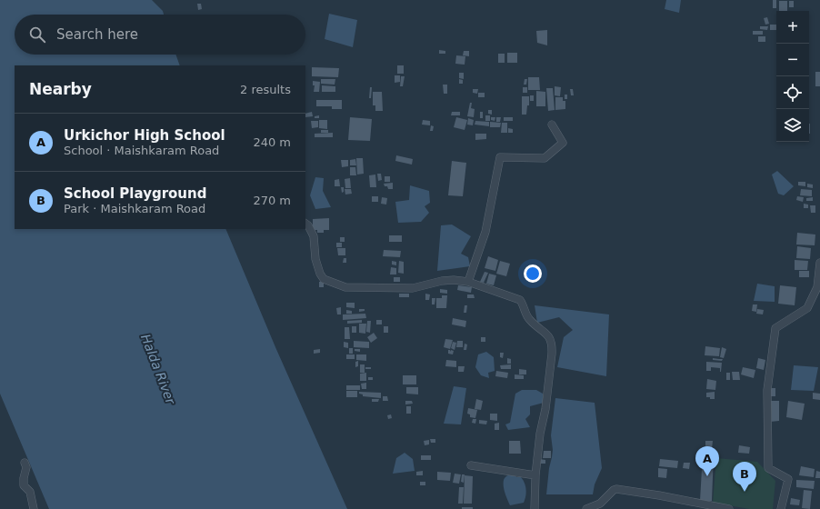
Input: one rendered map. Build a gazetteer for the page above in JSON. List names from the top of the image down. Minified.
{"water":["Halda River"],"page":{"map_buttons":["+","−"],"search":"Search here","heading":["Nearby","2 results"],"list":[{"mark":"A","name":"Urkichor High School","note":"School · Maishkaram Road","value":"240 m"},{"mark":"B","name":"School Playground","note":"Park · Maishkaram Road","value":"270 m"}],"pins":["A","B"]}}
